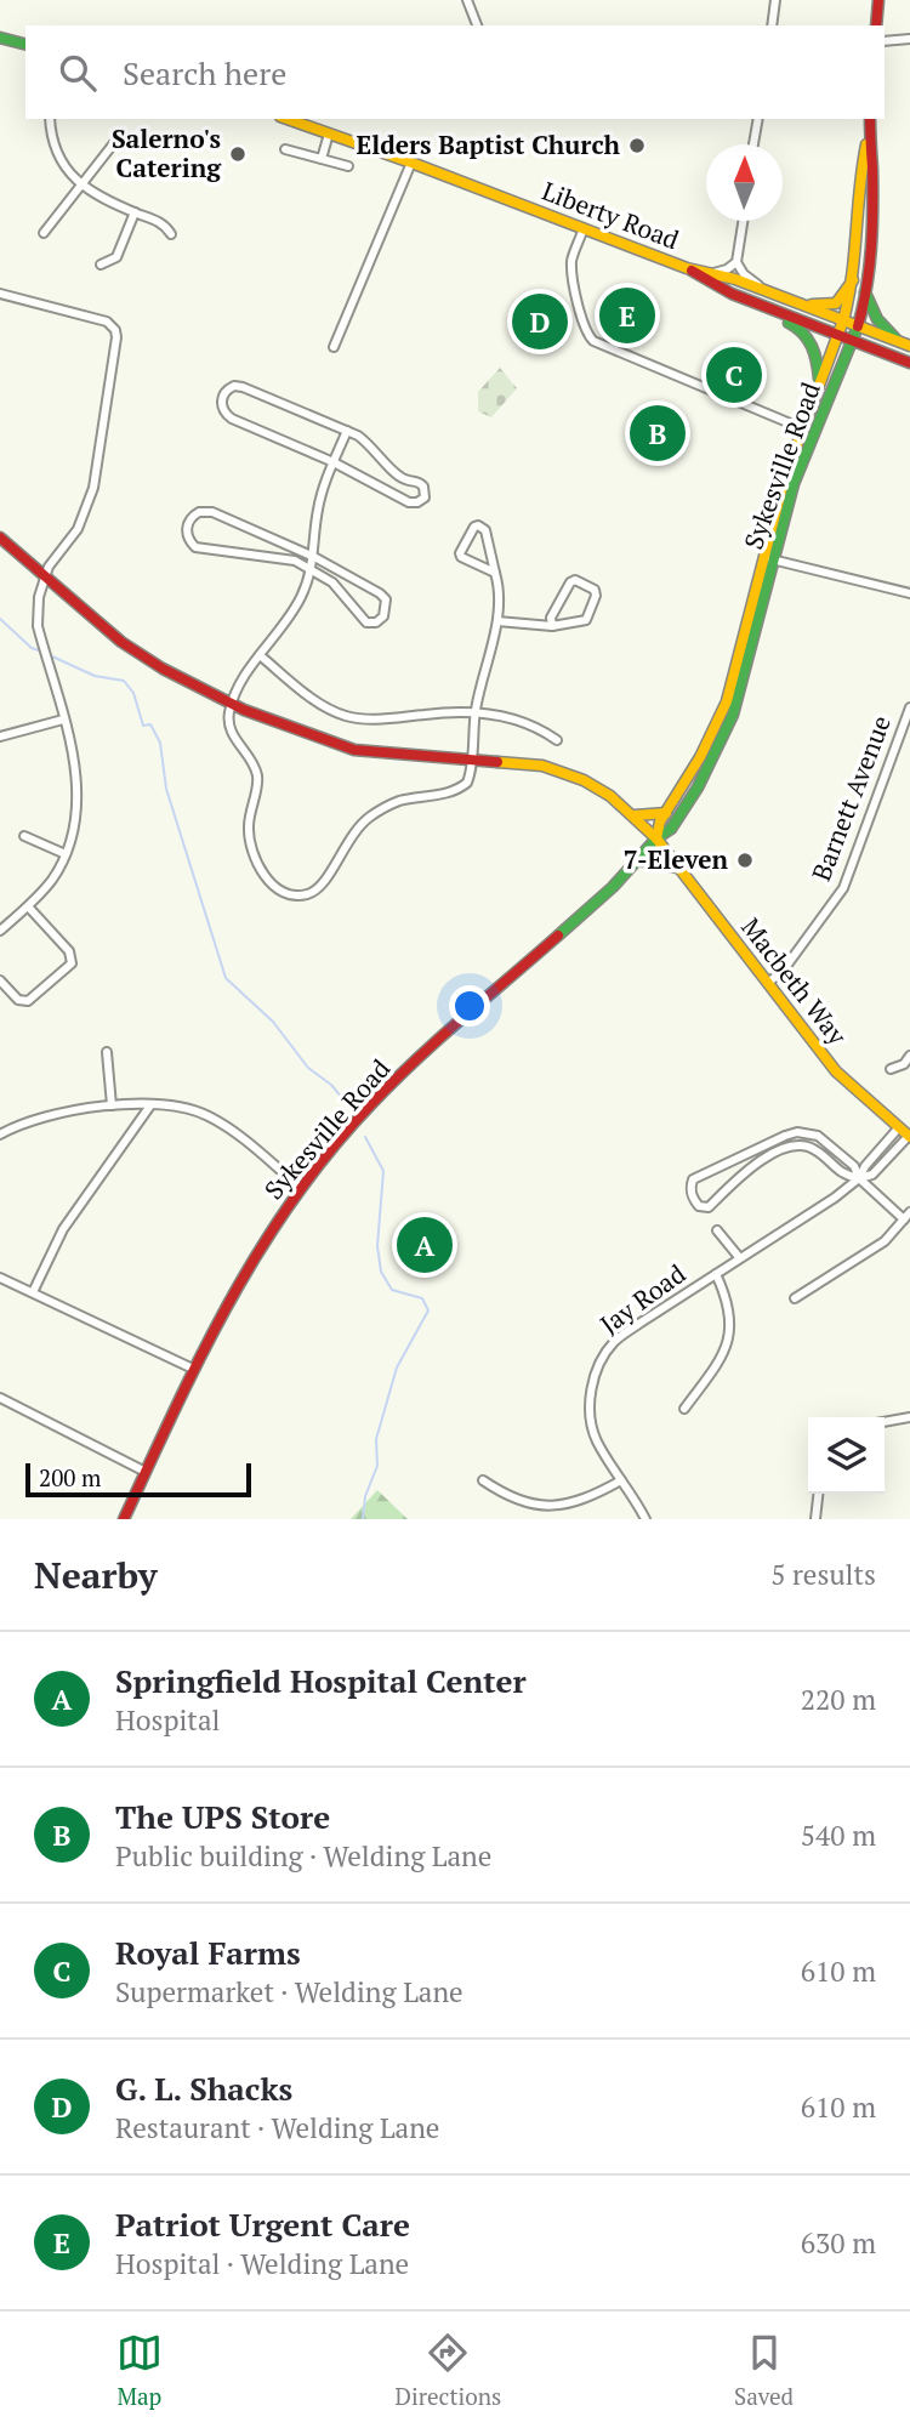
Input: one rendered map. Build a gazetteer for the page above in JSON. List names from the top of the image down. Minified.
{"streets":{"main road":["Liberty Road","Sykesville Road","Macbeth Way"],"street":["Barnett Avenue","Jay Road"]},"crossings":[["Liberty Road","Sykesville Road"],["Sykesville Road","Macbeth Way"],["Barnett Avenue","Macbeth Way"],["Macbeth Way","Jay Road"]],"places":["Elders Baptist Church","Salerno's Catering","7-Eleven"],"scale_bar":"200 m","north":"top","page":{"search":"Search here","pins":["E","D","C","B","A"],"scale":"200 m","heading":["Nearby","5 results"],"list":[{"mark":"A","name":"Springfield Hospital Center","note":"Hospital","value":"220 m"},{"mark":"B","name":"The UPS Store","note":"Public building · Welding Lane","value":"540 m"},{"mark":"C","name":"Royal Farms","note":"Supermarket · Welding Lane","value":"610 m"},{"mark":"D","name":"G. L. Shacks","note":"Restaurant · Welding Lane","value":"610 m"},{"mark":"E","name":"Patriot Urgent Care","note":"Hospital · Welding Lane","value":"630 m"}],"nav":["Map","Directions","Saved"]}}
